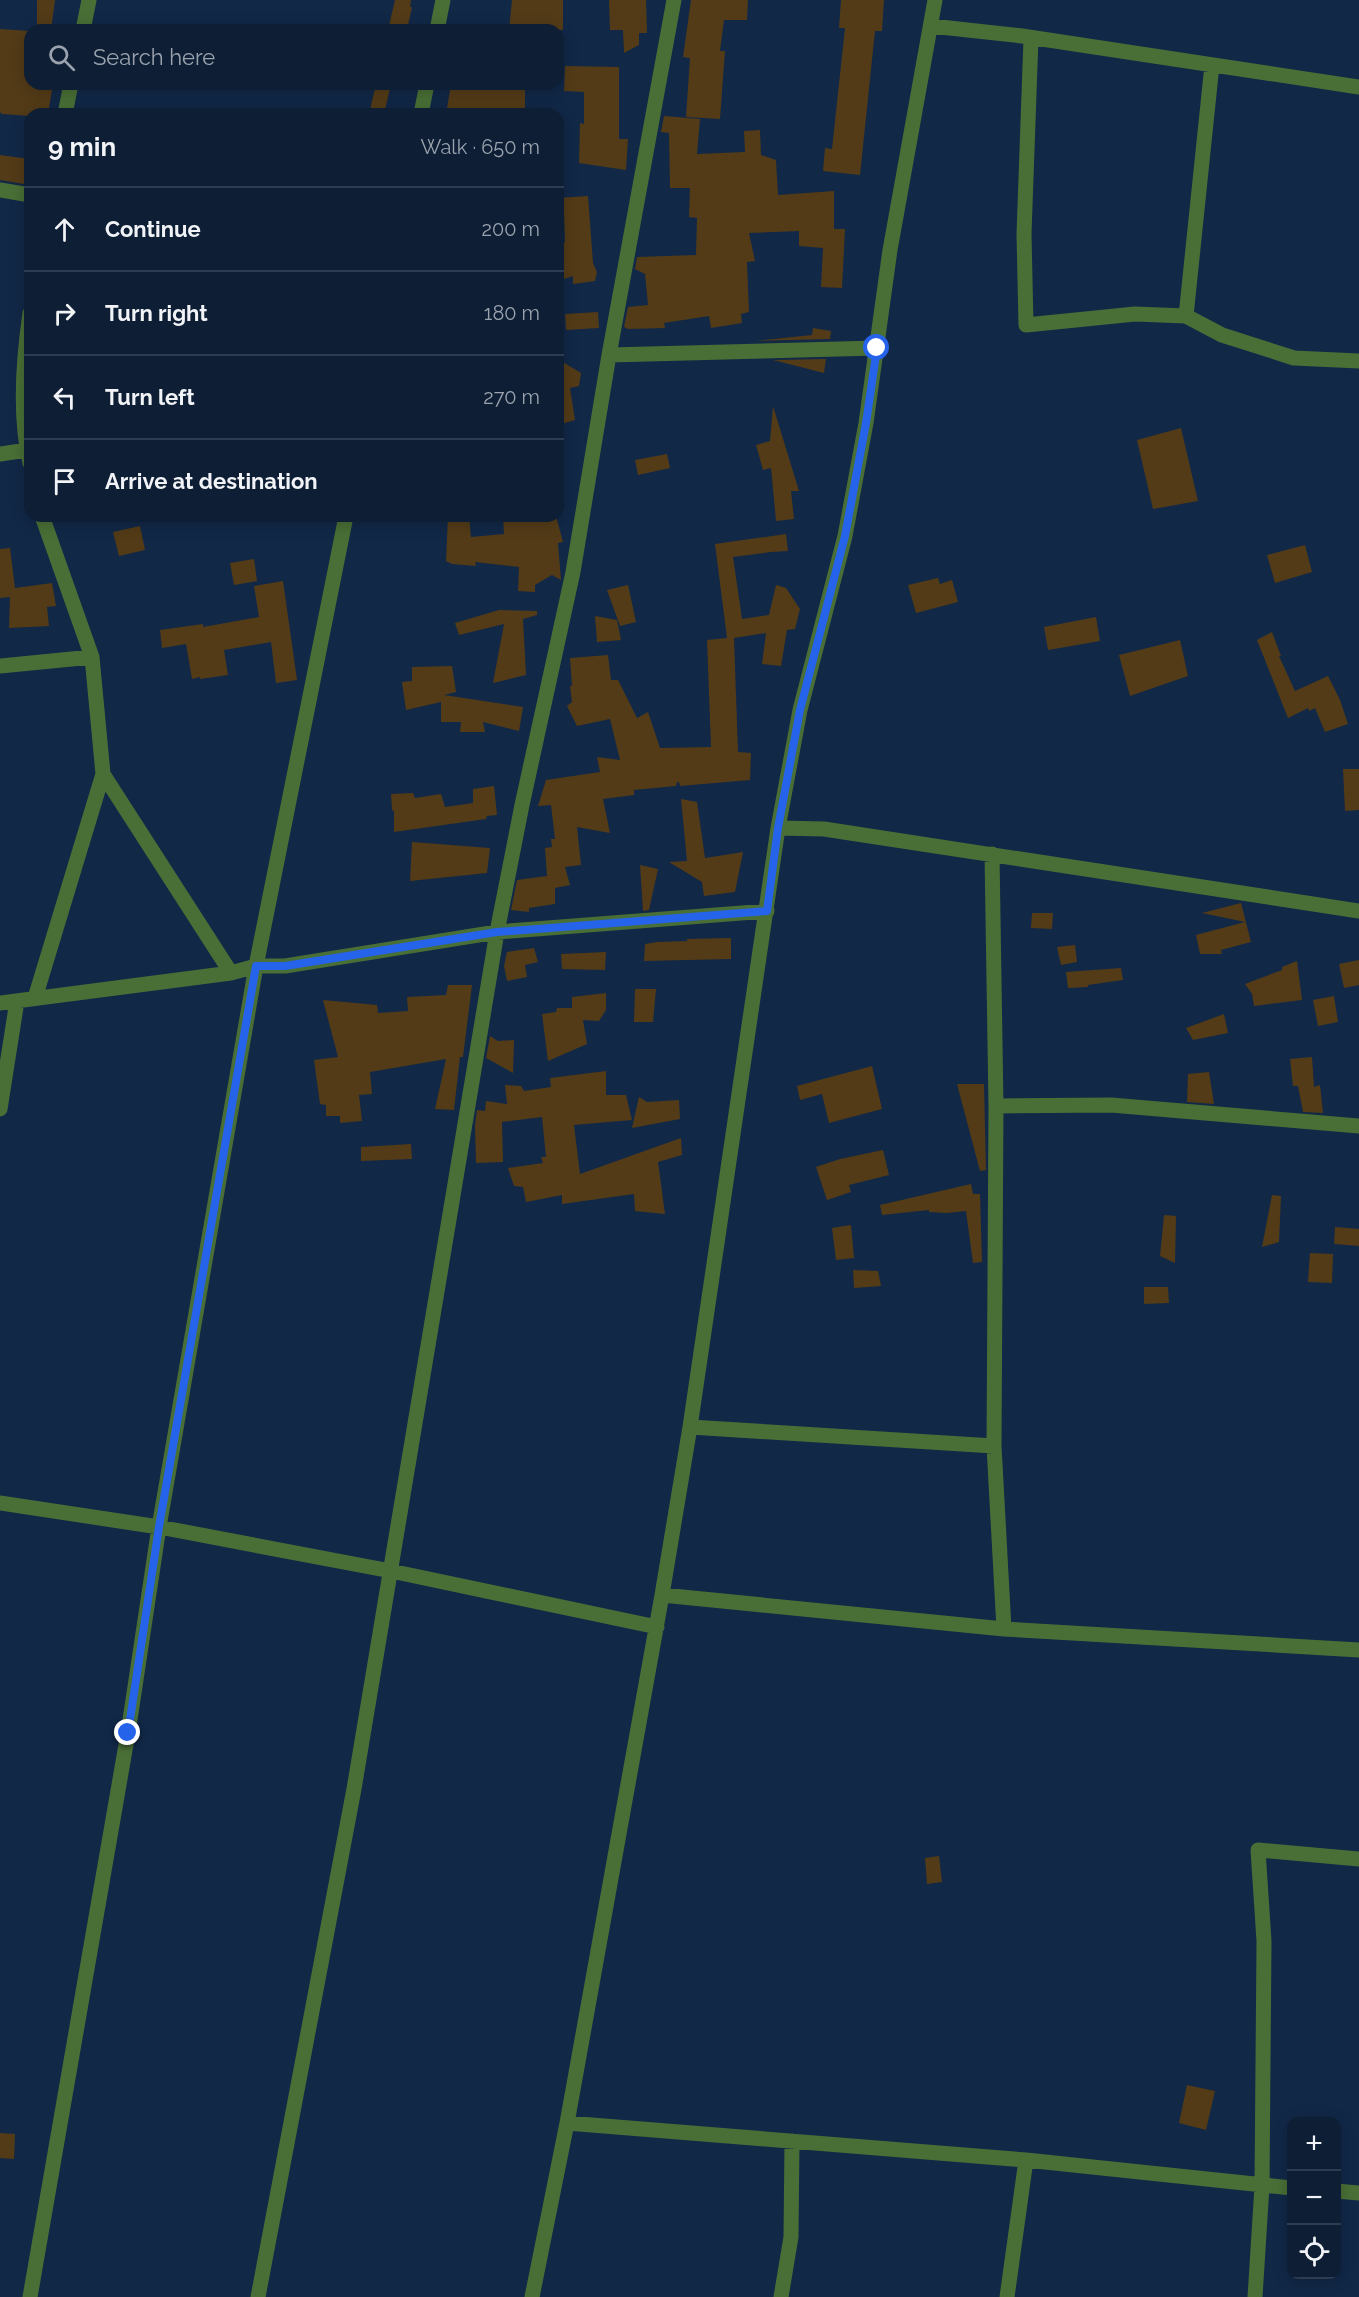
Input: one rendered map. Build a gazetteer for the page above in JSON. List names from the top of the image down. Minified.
{"page":{"search":"Search here","heading":["9 min","Walk · 650 m"],"list":[["Continue","200 m"],["Turn right","180 m"],["Turn left","270 m"],"Arrive at destination"],"map_buttons":["+","−"]}}
